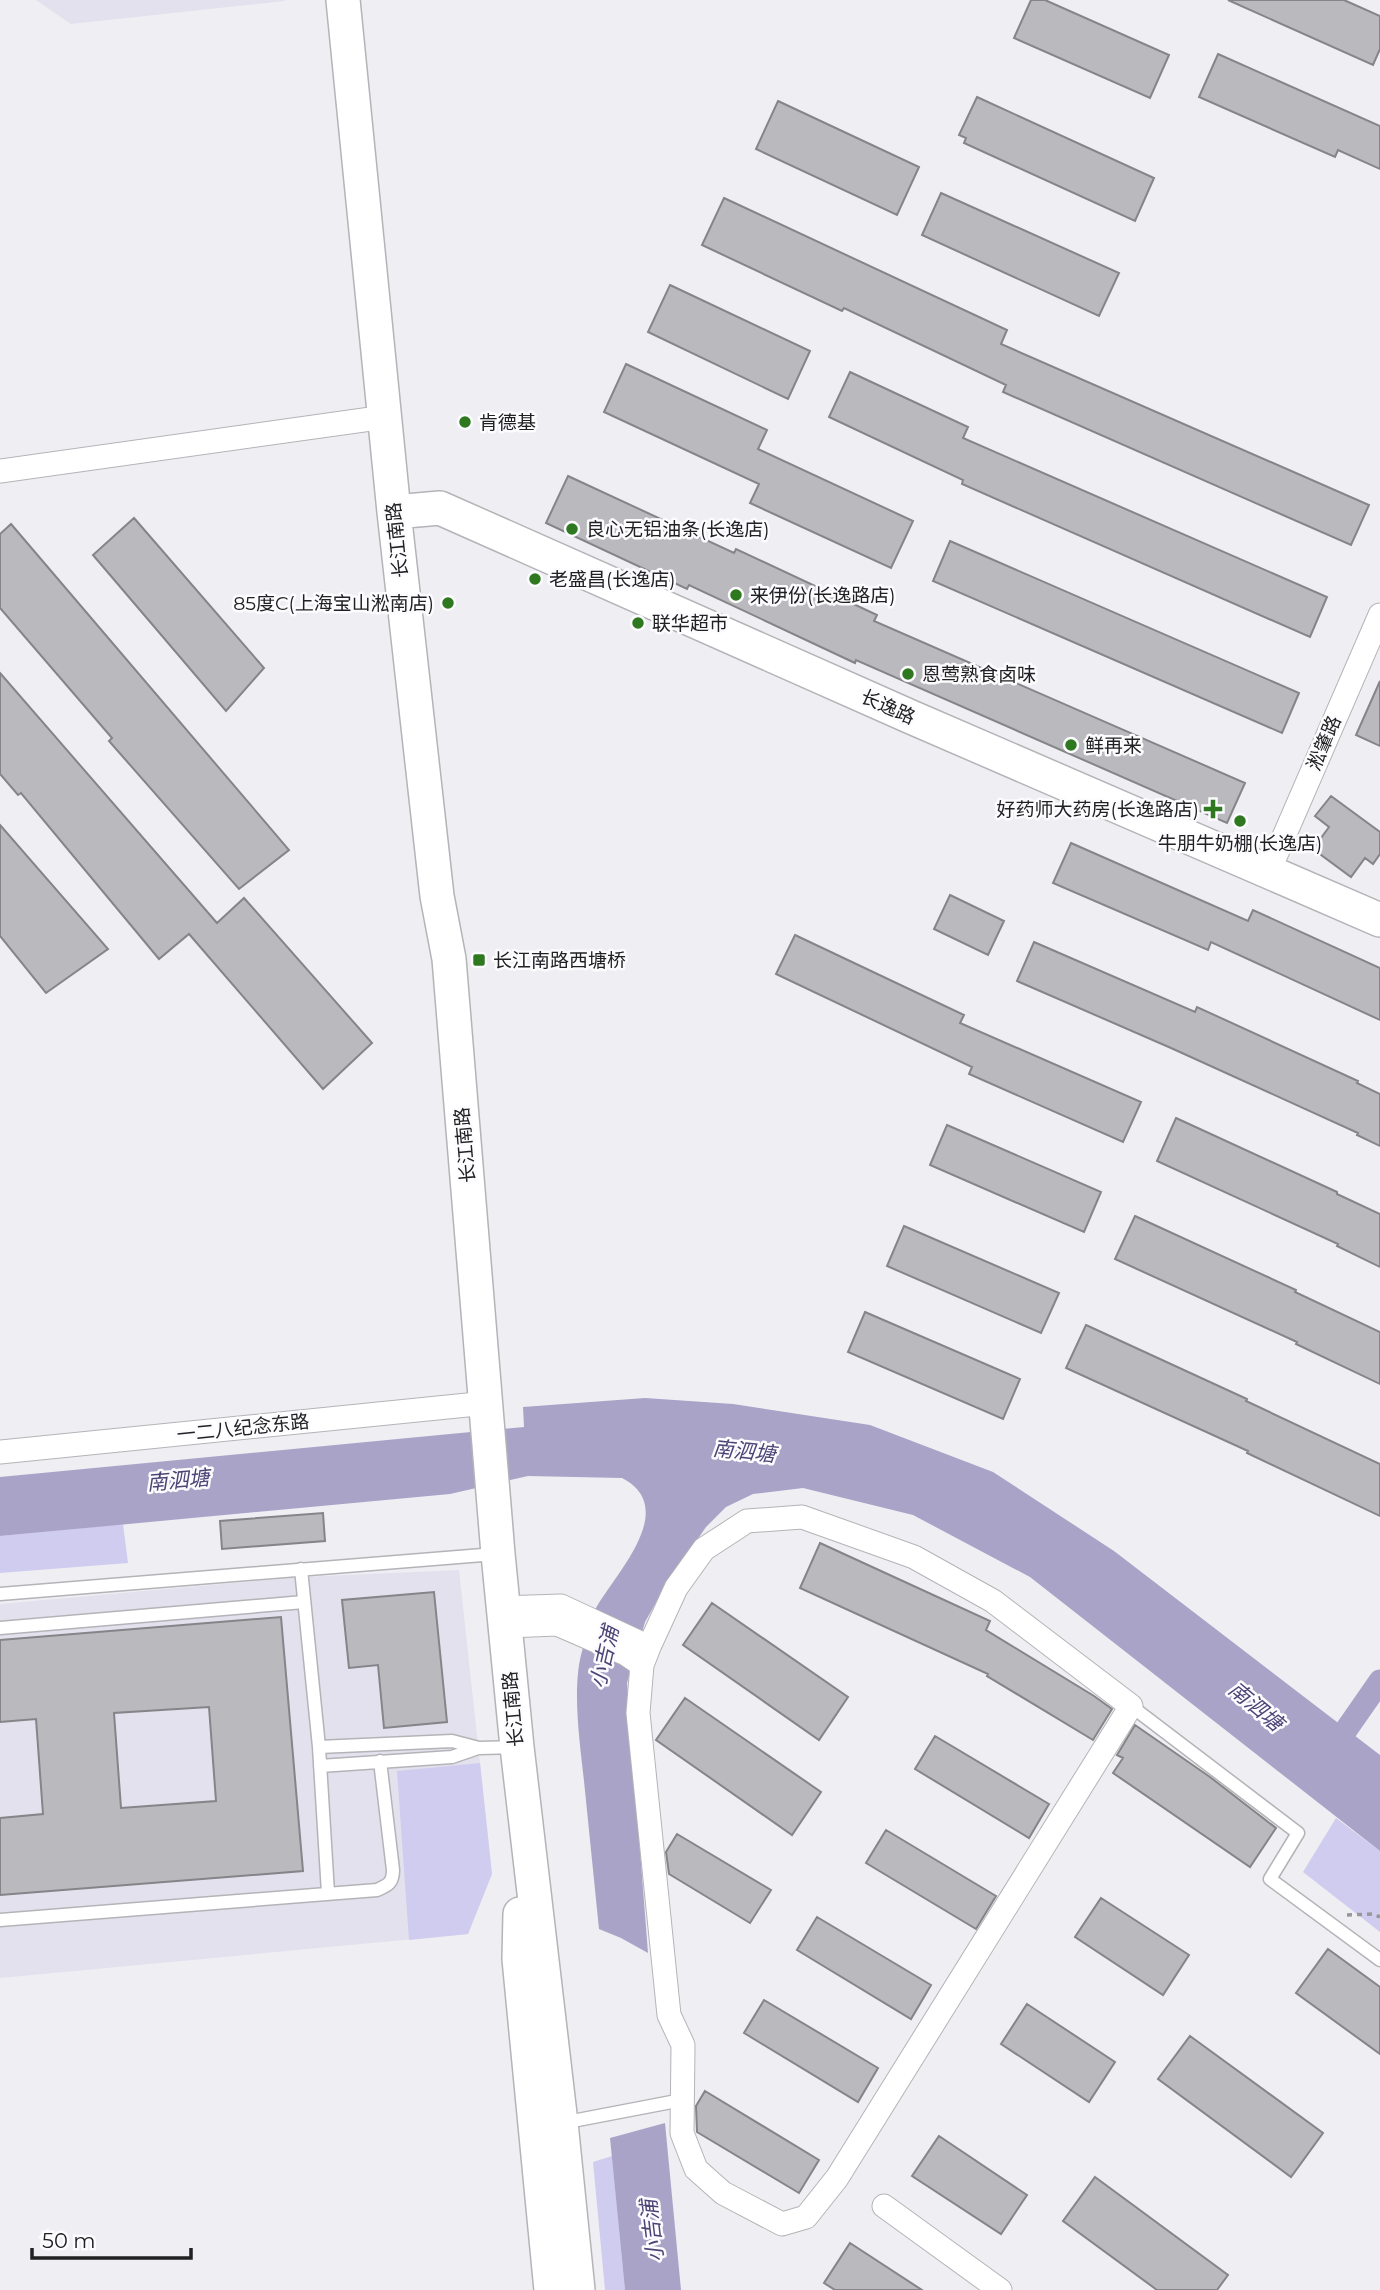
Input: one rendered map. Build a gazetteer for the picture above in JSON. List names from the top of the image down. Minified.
{"streets":{"main road":["长江南路","长逸路"],"street":["淞肇路","一二八纪念东路"]},"crossings":[["长江南路","长逸路"],["长江南路","一二八纪念东路"],["长逸路","淞肇路"]],"water":["南泗塘","小吉浦"],"places":{"other":["肯德基","良心无铝油条(长逸店)","老盛昌(长逸店)","来伊份(长逸路店)","85度C(上海宝山淞南店)","联华超市","恩莺熟食卤味","鲜再来","牛朋牛奶棚(长逸店)"],"health":["好药师大药房(长逸路店)"],"transit":["长江南路西塘桥"]},"scale_bar":"50 m"}
